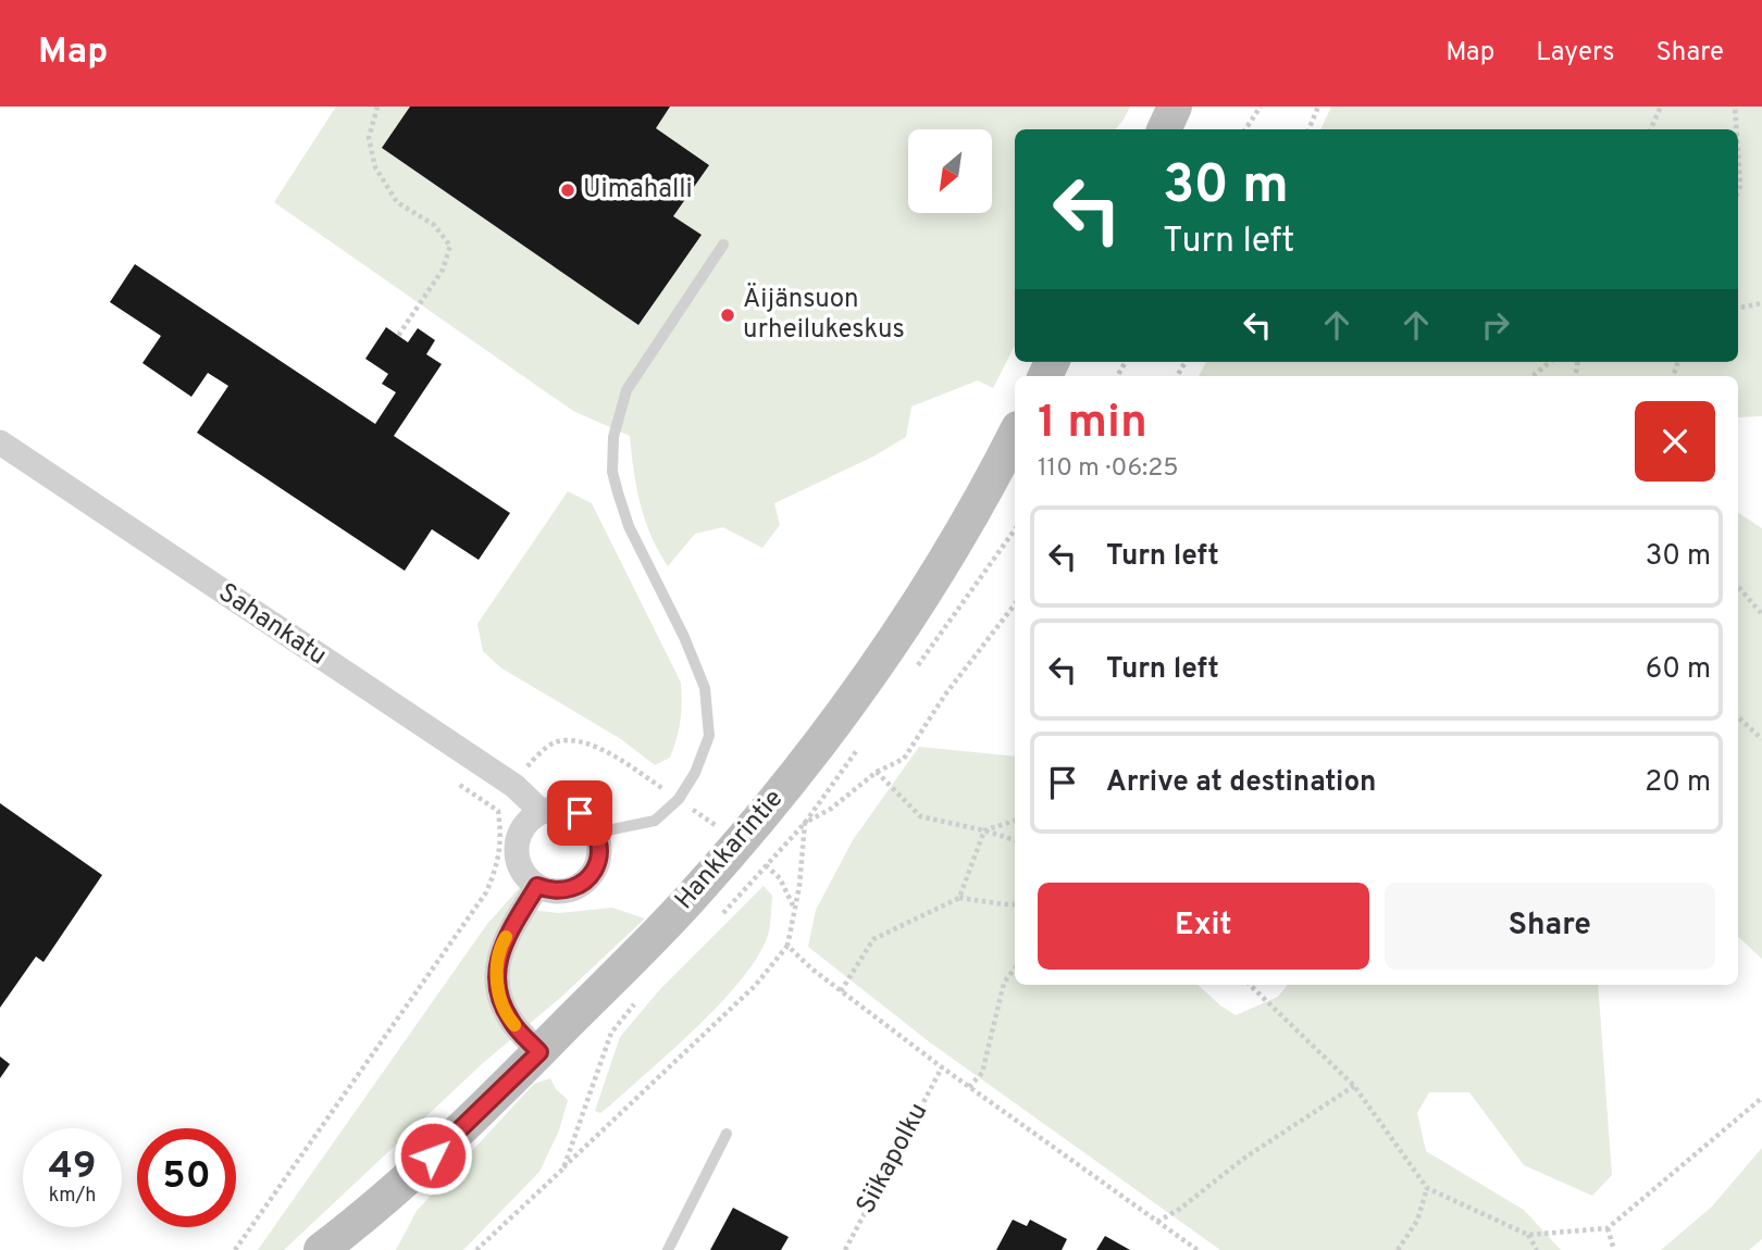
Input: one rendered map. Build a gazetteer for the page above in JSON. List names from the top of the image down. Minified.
{"streets":{"main road":["Hankkarintie"],"street":["Sahankatu"],"path":["Siikapolku"]},"places":["Uimahalli","Äijänsuon urheilukeskus"],"north":"bottom left","page":{"header":"Map","nav":["Map","Layers","Share"],"turn":["30 m","Turn left"],"heading":["1 min","110 m · 06:25"],"list":[{"name":"Turn left","value":"30 m"},{"name":"Turn left","value":"60 m"},{"name":"Arrive at destination","value":"20 m"}],"buttons":["Exit","Share"],"speed":"49 km/h","limit":"50"}}
